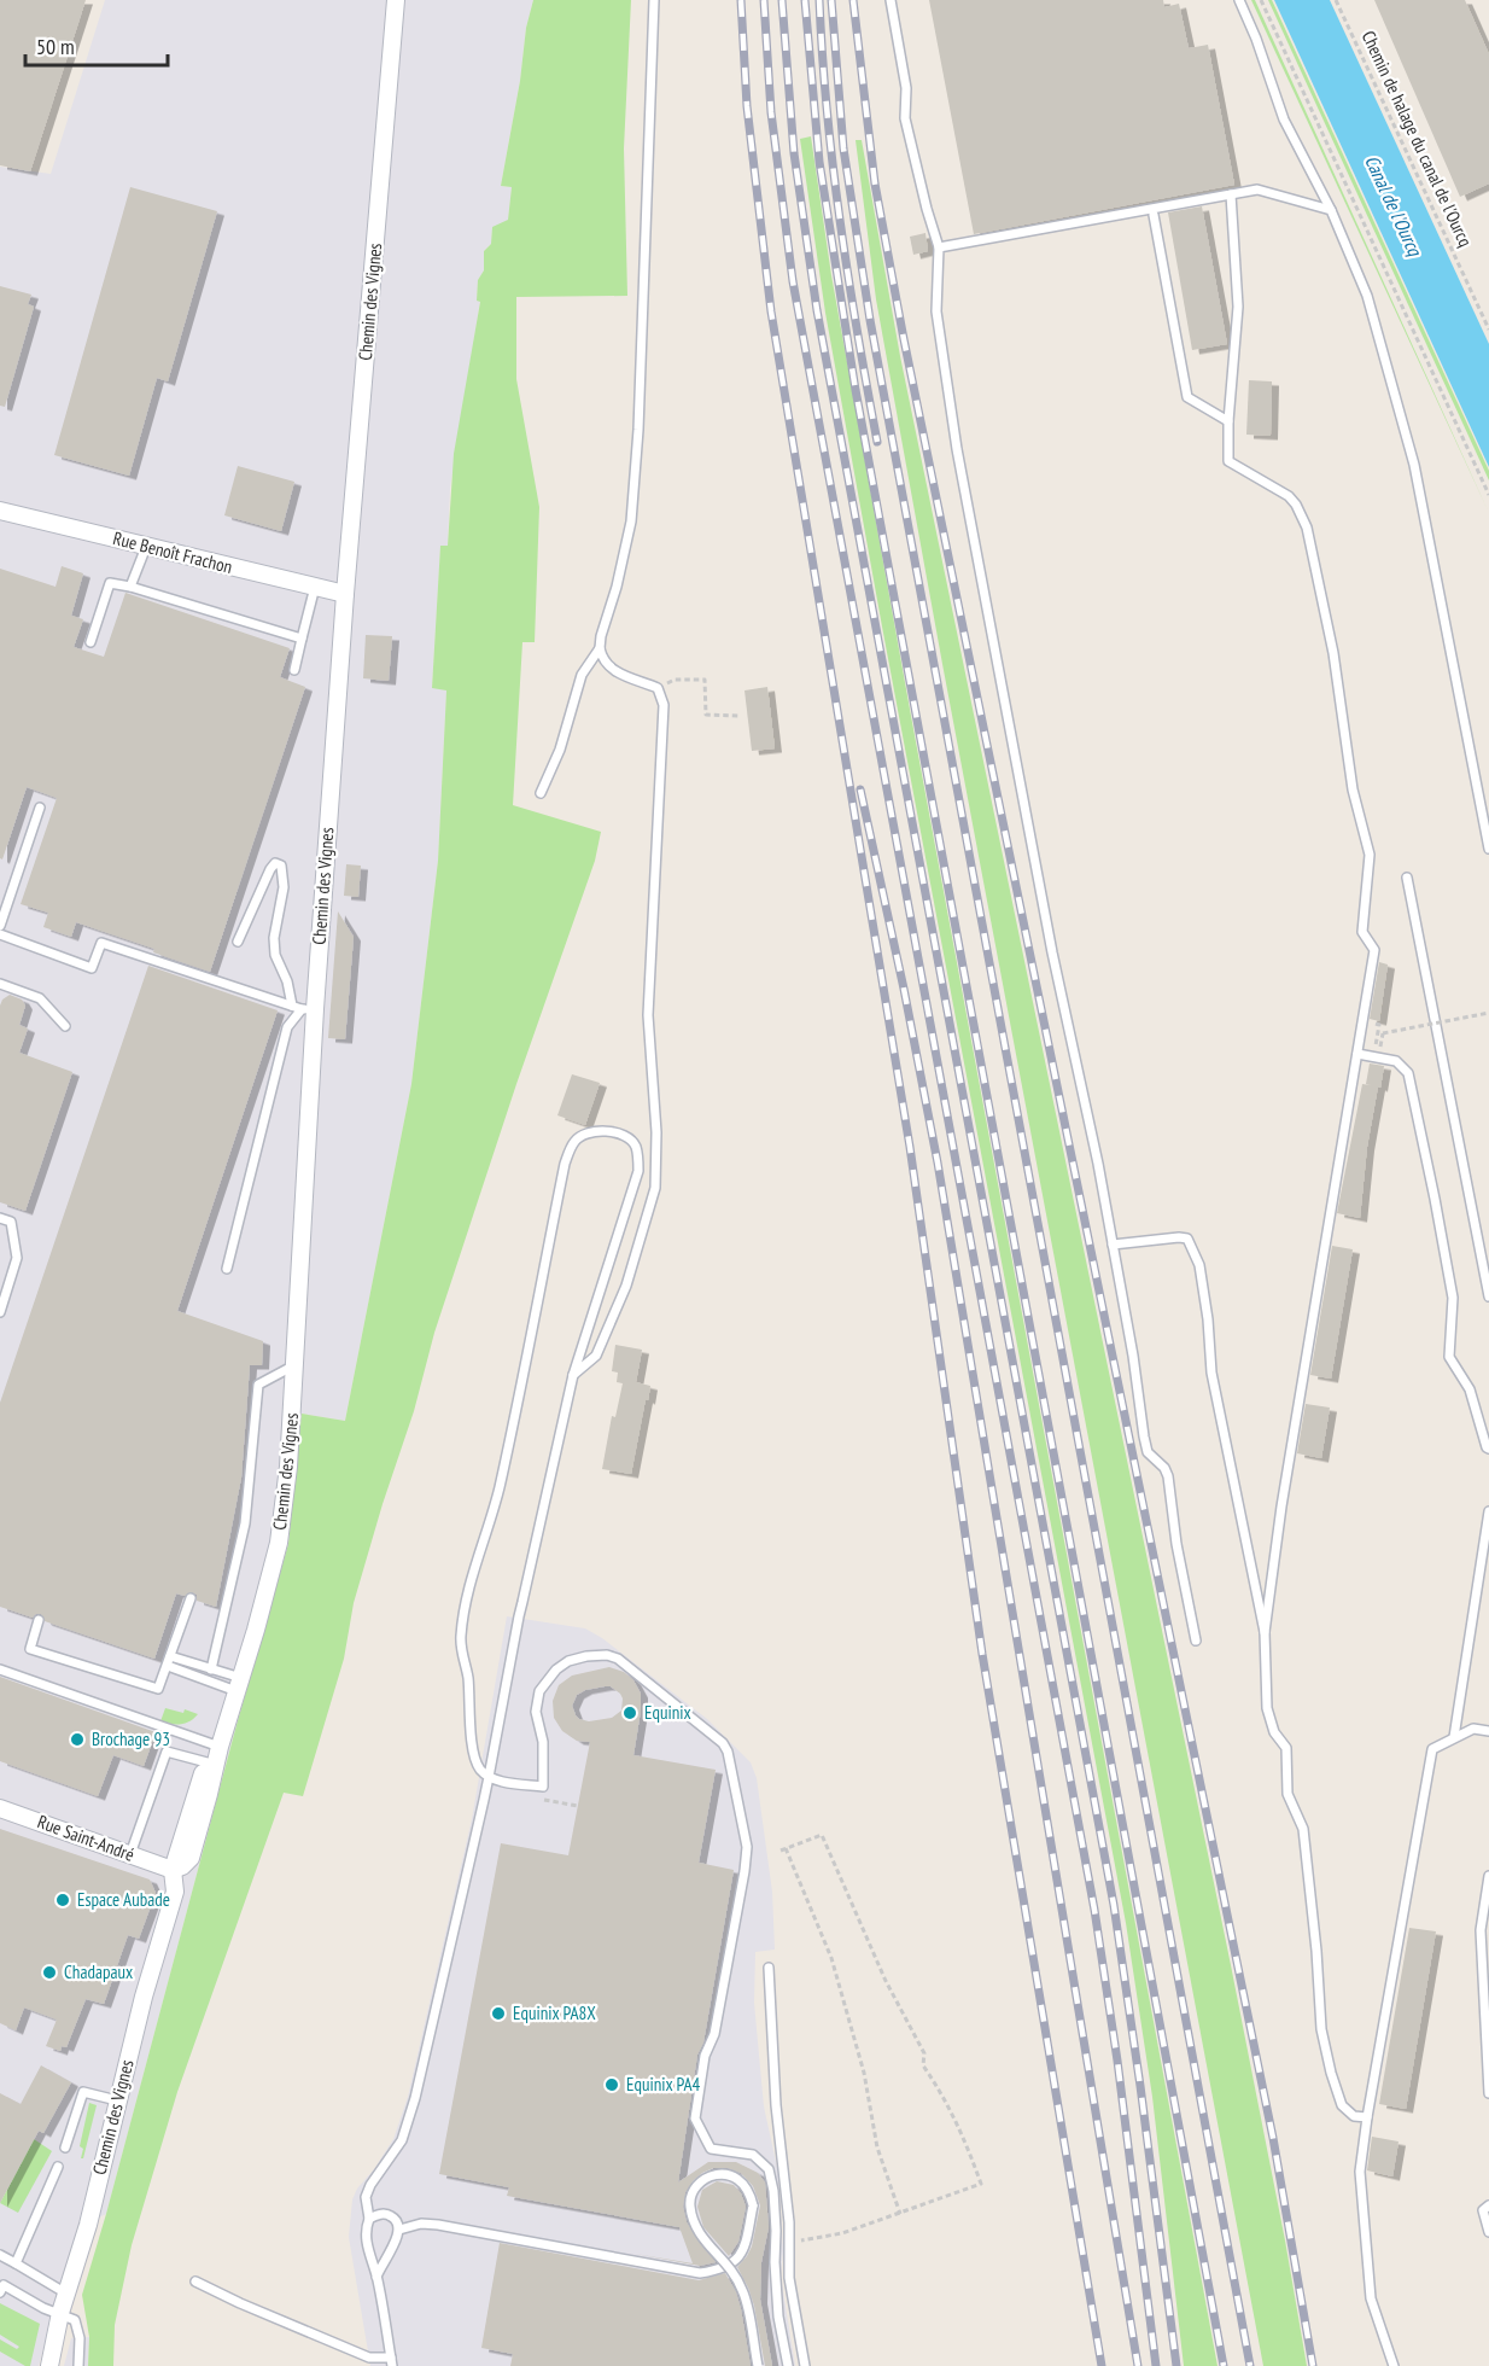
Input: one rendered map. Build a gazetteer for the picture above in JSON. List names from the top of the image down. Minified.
{"streets":{"street":["Chemin des Vignes","Rue Benoît Frachon","Rue Saint-André"],"path":["Chemin de halage du canal de l'Ourcq"]},"crossings":[["Chemin des Vignes","Rue Benoît Frachon"],["Chemin des Vignes","Rue Saint-André"]],"water":["Canal de l'Ourcq"],"places":["Equinix","Brochage 93","Espace Aubade","Chadapaux","Equinix PA8X","Equinix PA4"],"scale_bar":"50 m"}
